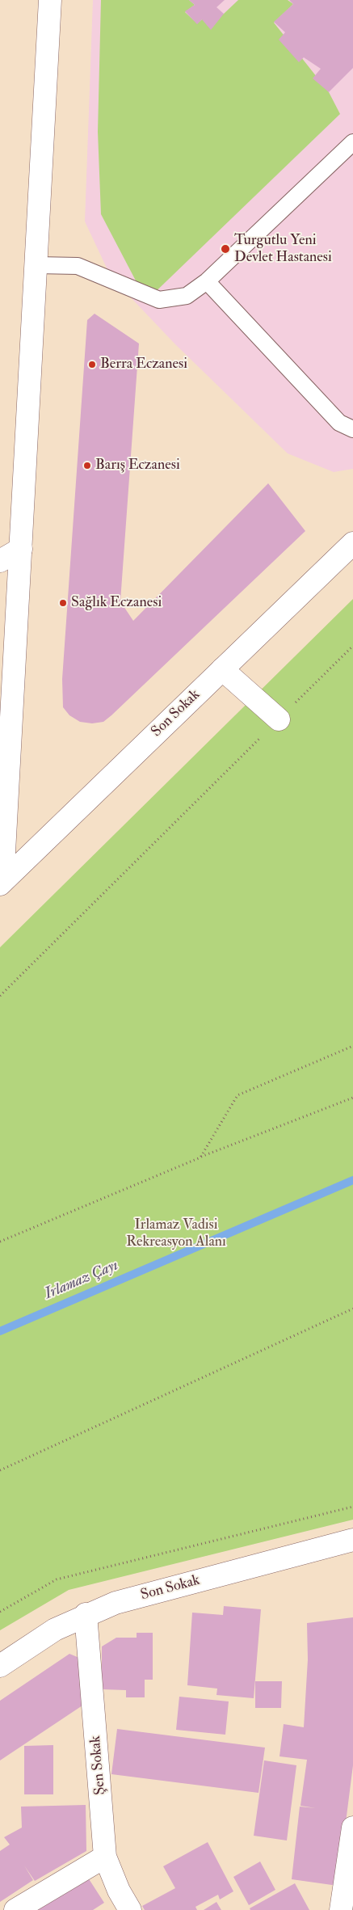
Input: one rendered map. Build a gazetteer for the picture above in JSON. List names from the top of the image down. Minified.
{"streets":{"main road":["Son Sokak","Şen Sokak"]},"crossings":[["Son Sokak","Şen Sokak"]],"water":["Irlamaz Çayı"],"parks":["Irlamaz Vadisi Rekreasyon Alanı"],"places":["Turgutlu Yeni Devlet Hastanesi","Berra Eczanesi","Barış Eczanesi","Sağlık Eczanesi"]}
